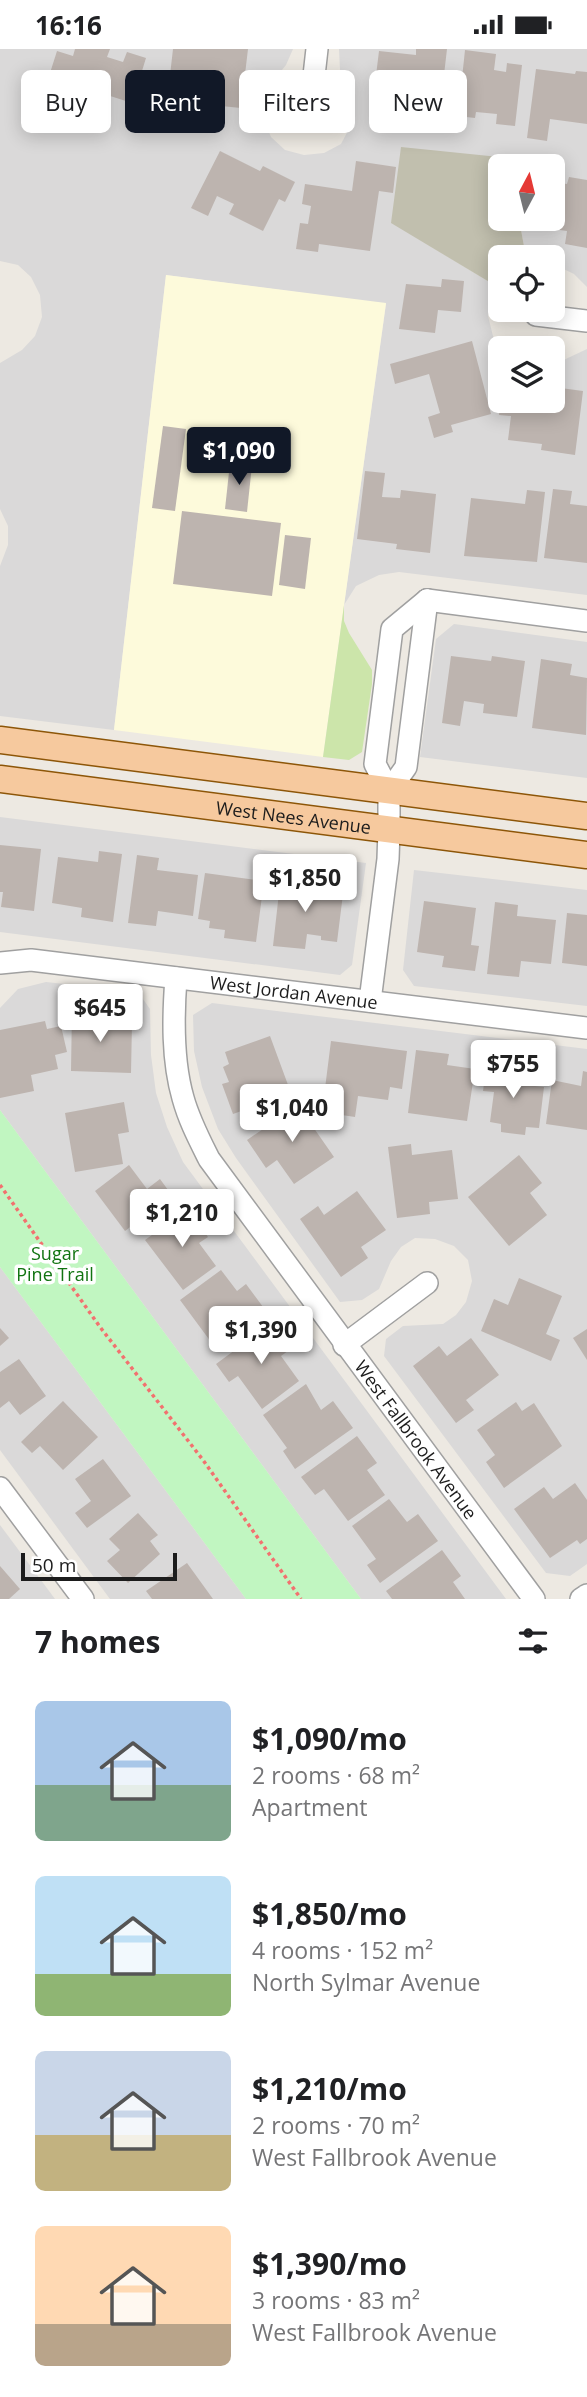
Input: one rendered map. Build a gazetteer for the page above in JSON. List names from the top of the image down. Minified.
{"streets":{"main road":["West Nees Avenue"],"street":["West Jordan Avenue","West Fallbrook Avenue"]},"crossings":[["West Jordan Avenue","West Fallbrook Avenue"]],"parks":["Sugar Pine Trail"],"scale_bar":"50 m","north":"top","page":{"status":"16:16","chip":["Buy","Rent","Filters","New"],"price":["$1,090","$1,850","$645","$755","$1,040","$1,210","$1,390"],"scale":"50 m","heading":"7 homes","list":[{"name":"$1,090/mo","note":"2 rooms · 68 m² · Apartment"},{"name":"$1,850/mo","note":"4 rooms · 152 m² · North Sylmar Avenue"},{"name":"$1,210/mo","note":"2 rooms · 70 m² · West Fallbrook Avenue"},{"name":"$1,390/mo","note":"3 rooms · 83 m² · West Fallbrook Avenue"}]}}
